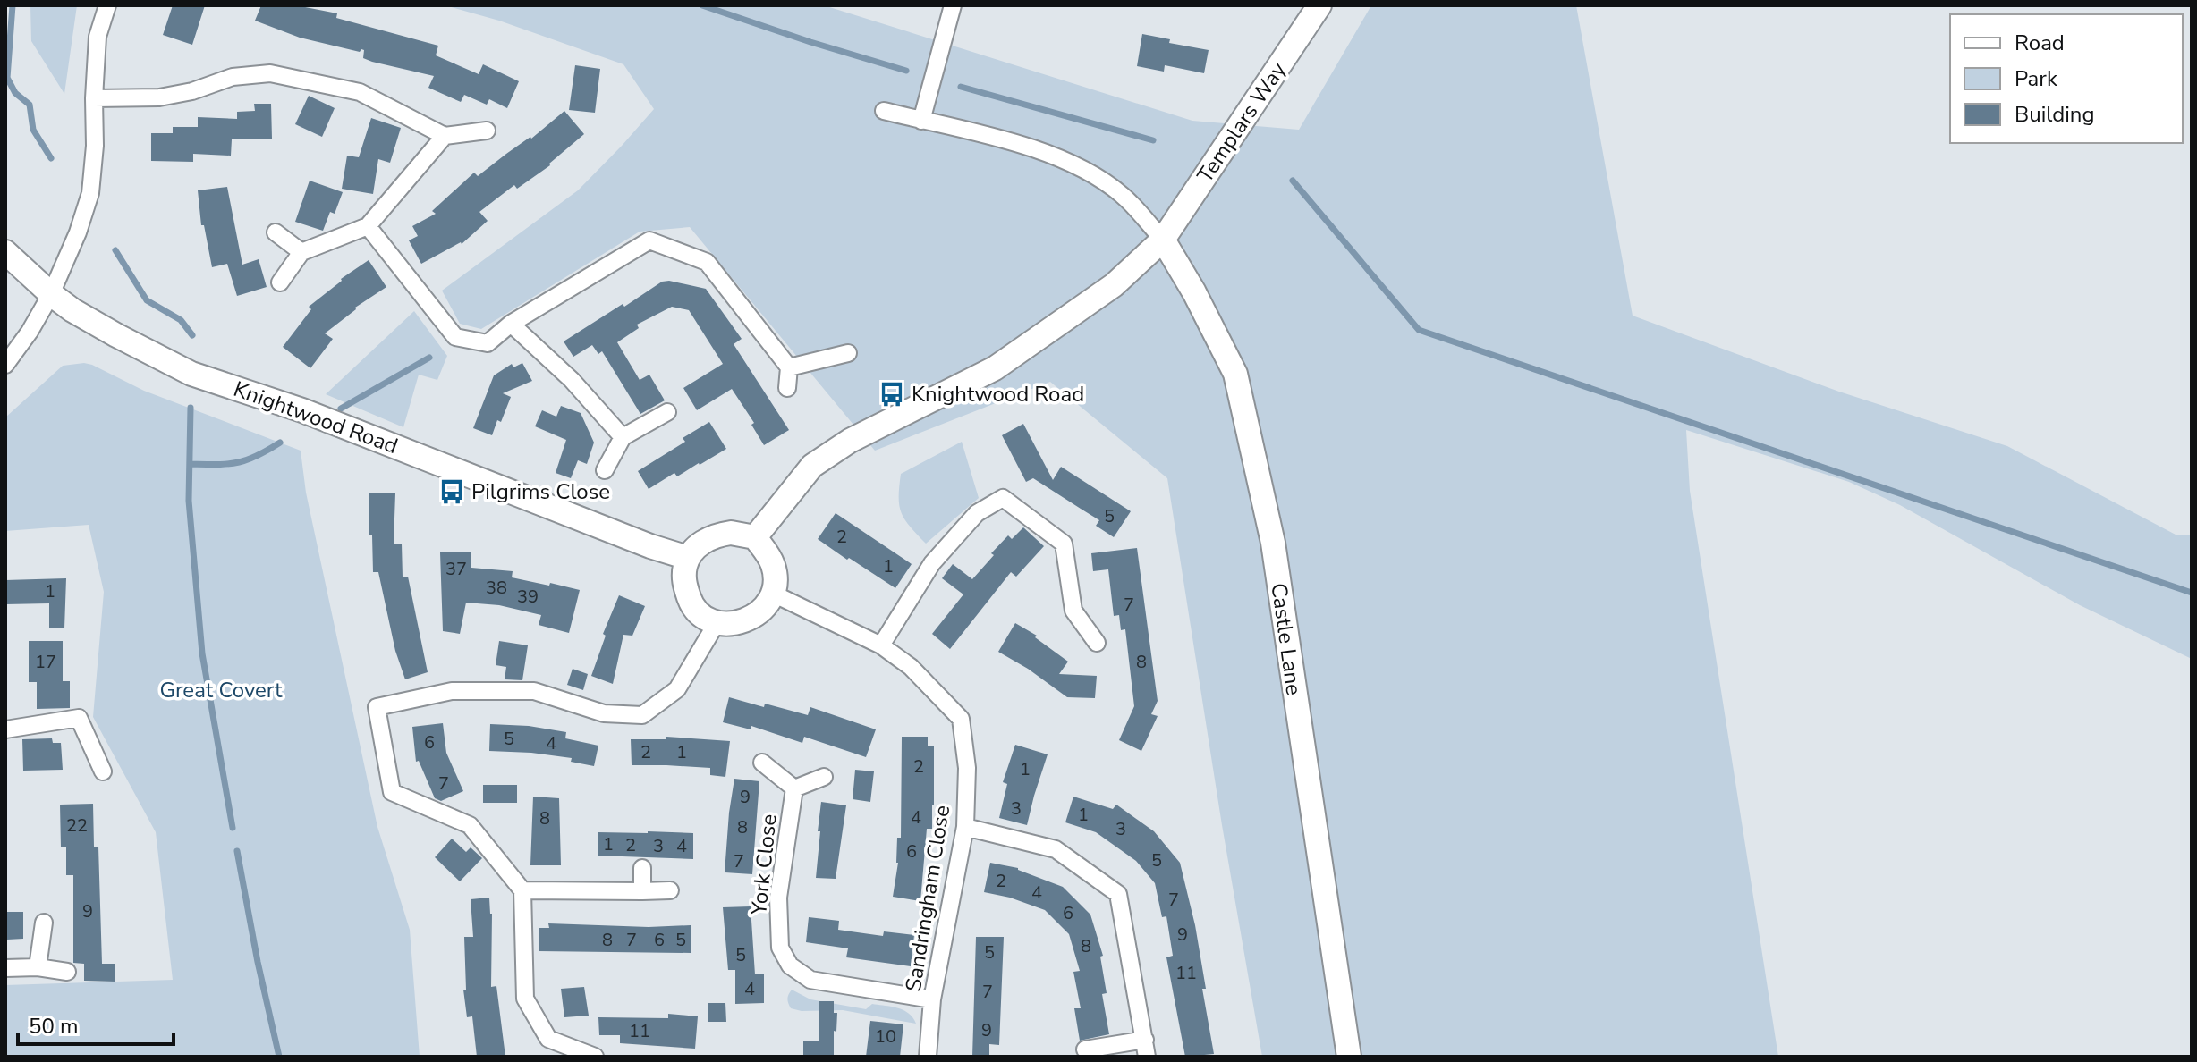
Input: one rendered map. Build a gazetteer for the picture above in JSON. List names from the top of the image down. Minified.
{"streets":{"street":["Templars Way","Knightwood Road","Castle Lane","York Close","Sandringham Close"]},"crossings":[["Templars Way","Castle Lane"],["Knightwood Road","Sandringham Close"],["York Close","Sandringham Close"]],"parks":["Great Covert"],"places":{"bus stop":["Knightwood Road","Pilgrims Close"]},"house_numbers":["5","2","1","37","38","1","39","7","17","8","5","6","4","2","1","2","1","7","9","3","1","4","8","22","8","3","1","2","3","4","6","5","7","2","4","7","9","6","9","8","7","6","5","8","5","5","11","4","7","9","11","10"],"legend":["Road","Park","Building"],"scale_bar":"50 m"}
